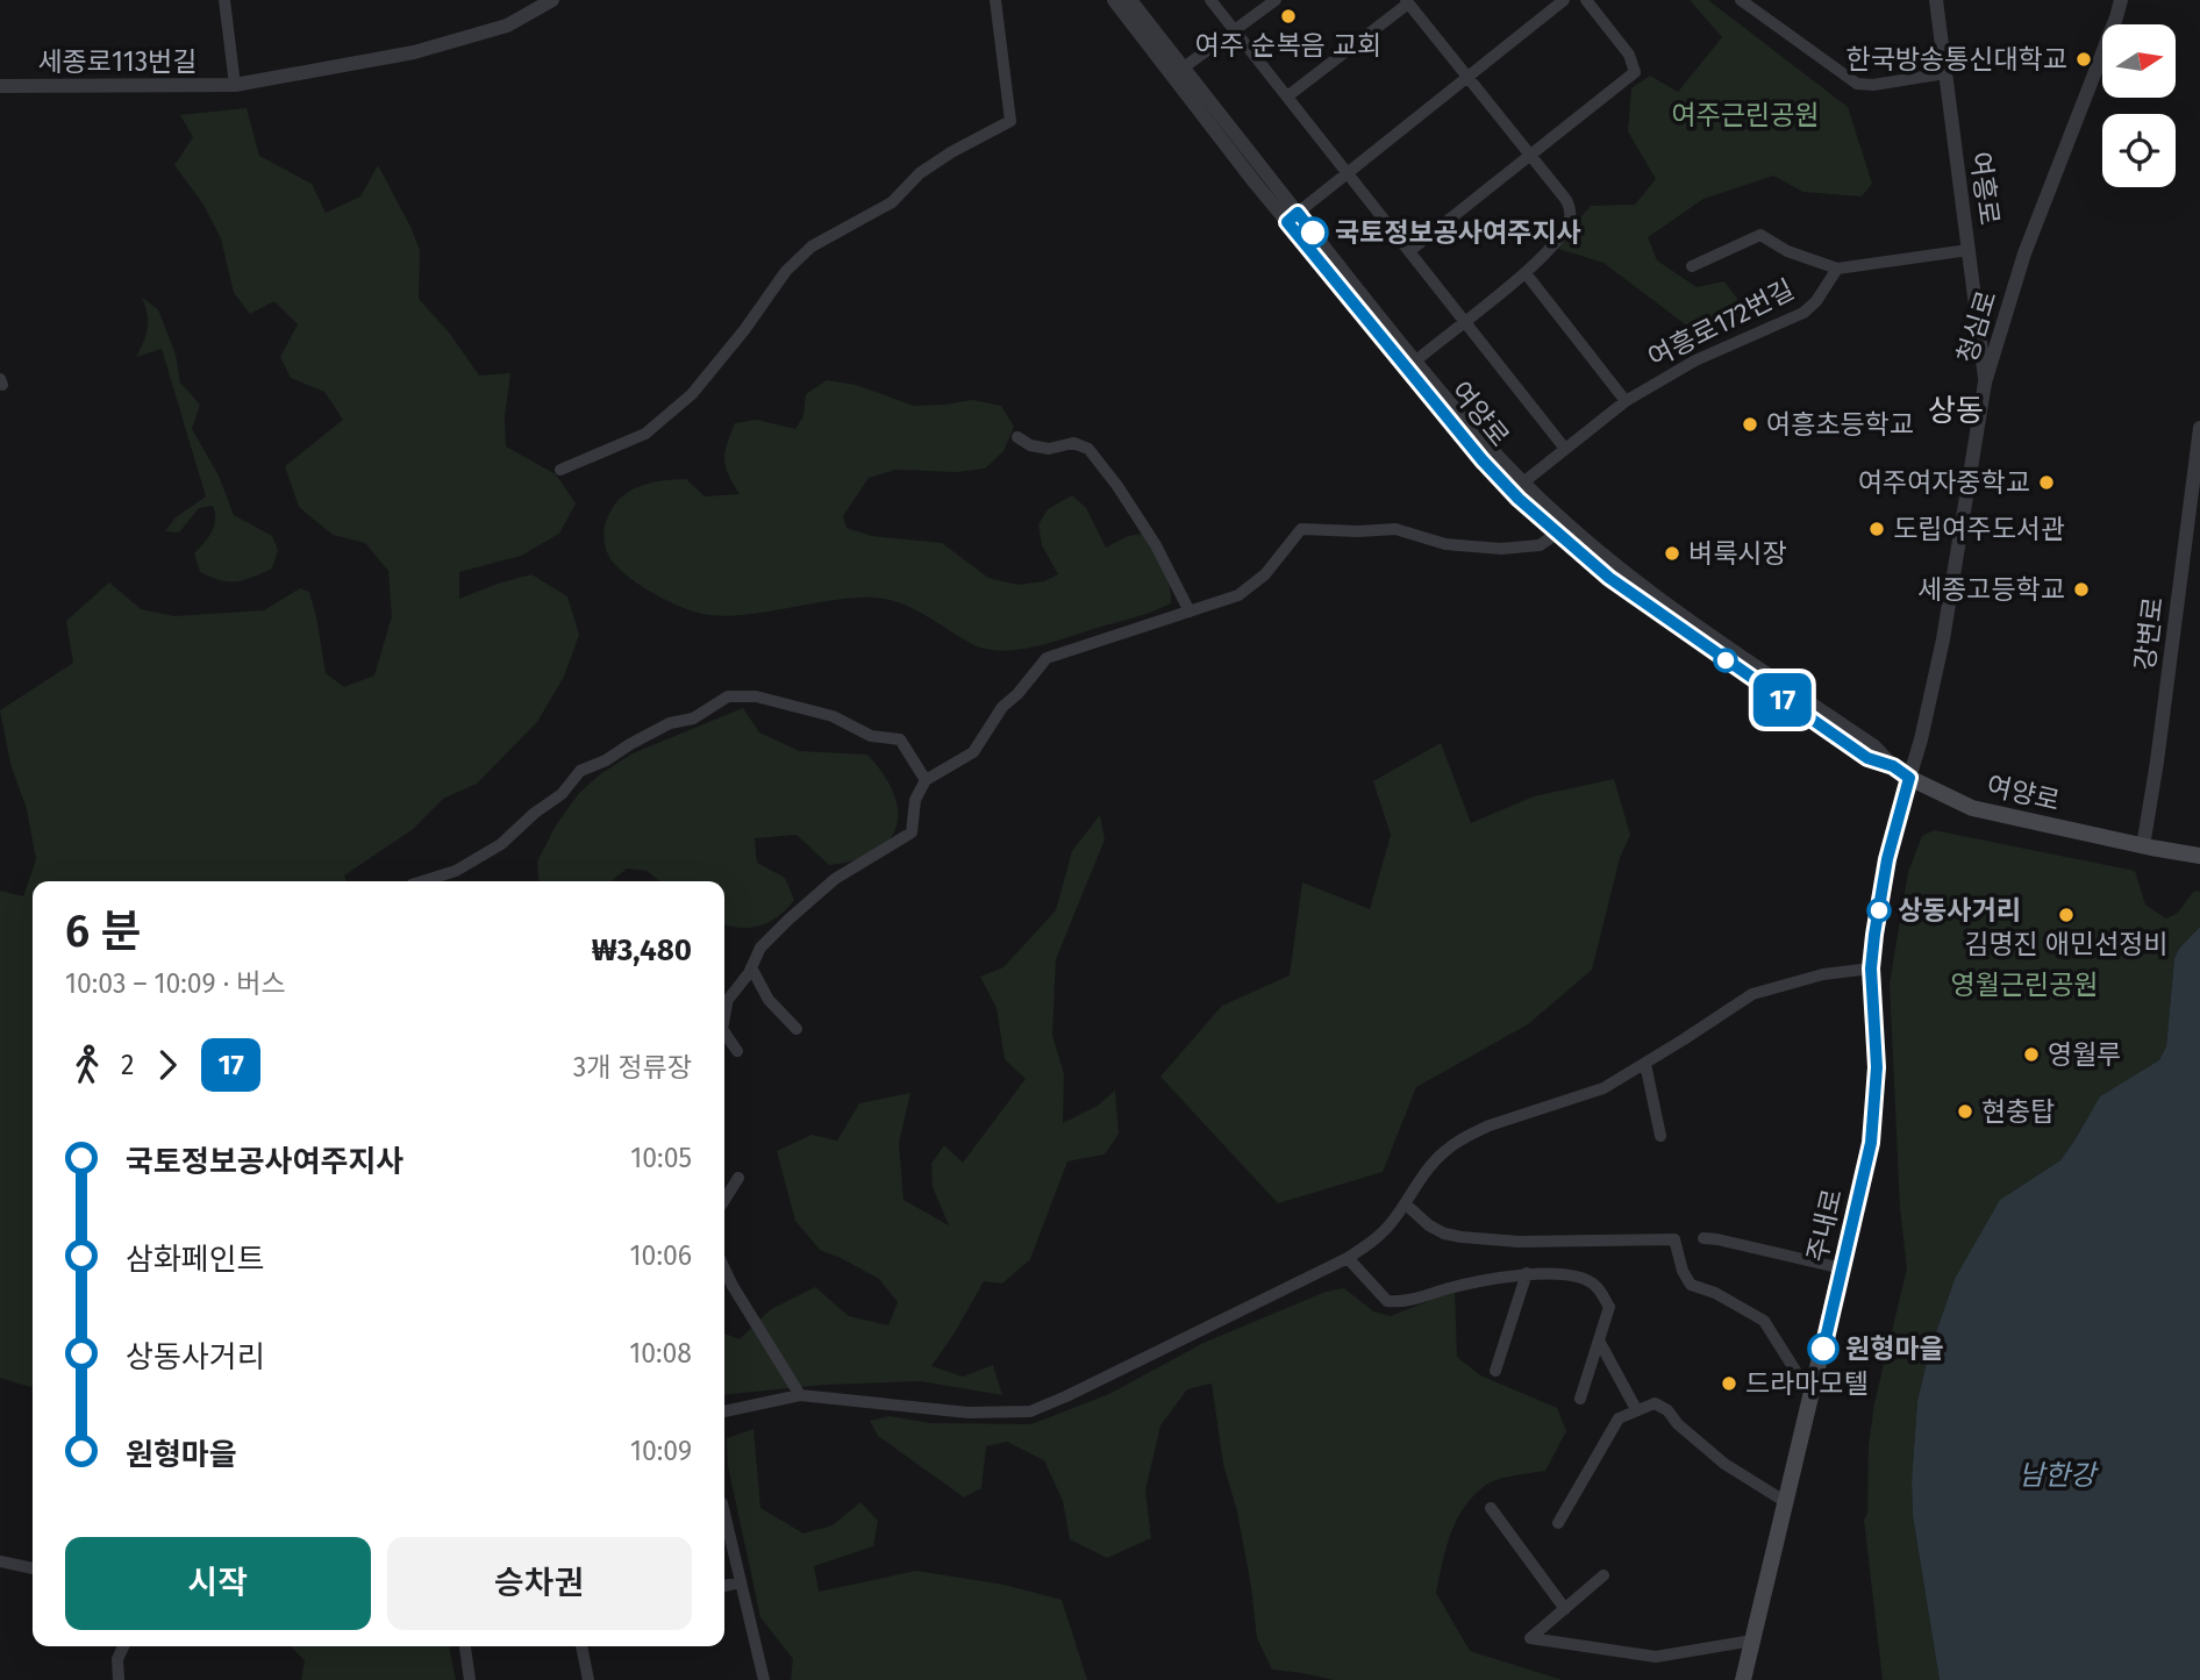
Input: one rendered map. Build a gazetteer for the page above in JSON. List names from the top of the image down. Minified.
{"streets":{"main road":["여양로","주내로"],"street":["세종로113번길","여흥로","여흥로172번길","청심로","강변로"]},"crossings":[["여흥로","청심로"],["여흥로172번길","여양로"],["청심로","여양로"],["청심로","주내로"],["여양로","강변로"],["여양로","주내로"]],"districts":["상동"],"water":["남한강"],"parks":["여주근린공원","영월근린공원"],"places":["여주 순복음 교회","한국방송통신대학교","국토정보공사여주지사","여흥초등학교","여주여자중학교","도립여주도서관","벼룩시장","세종고등학교","상동사거리","김명진 애민선정비","영월루","현충탑","원형마을","드라마모텔"],"lines":["bus line 17"],"north":"right","page":{"on_map":"17","heading":["6 분","10:03 – 10:09 · 버스","₩3,480"],"legs":["2","17","3개 정류장"],"list":[{"name":"국토정보공사여주지사","value":"10:05"},{"name":"삼화페인트","value":"10:06"},{"name":"상동사거리","value":"10:08"},{"name":"원형마을","value":"10:09"}],"buttons":["시작","승차권"]}}
